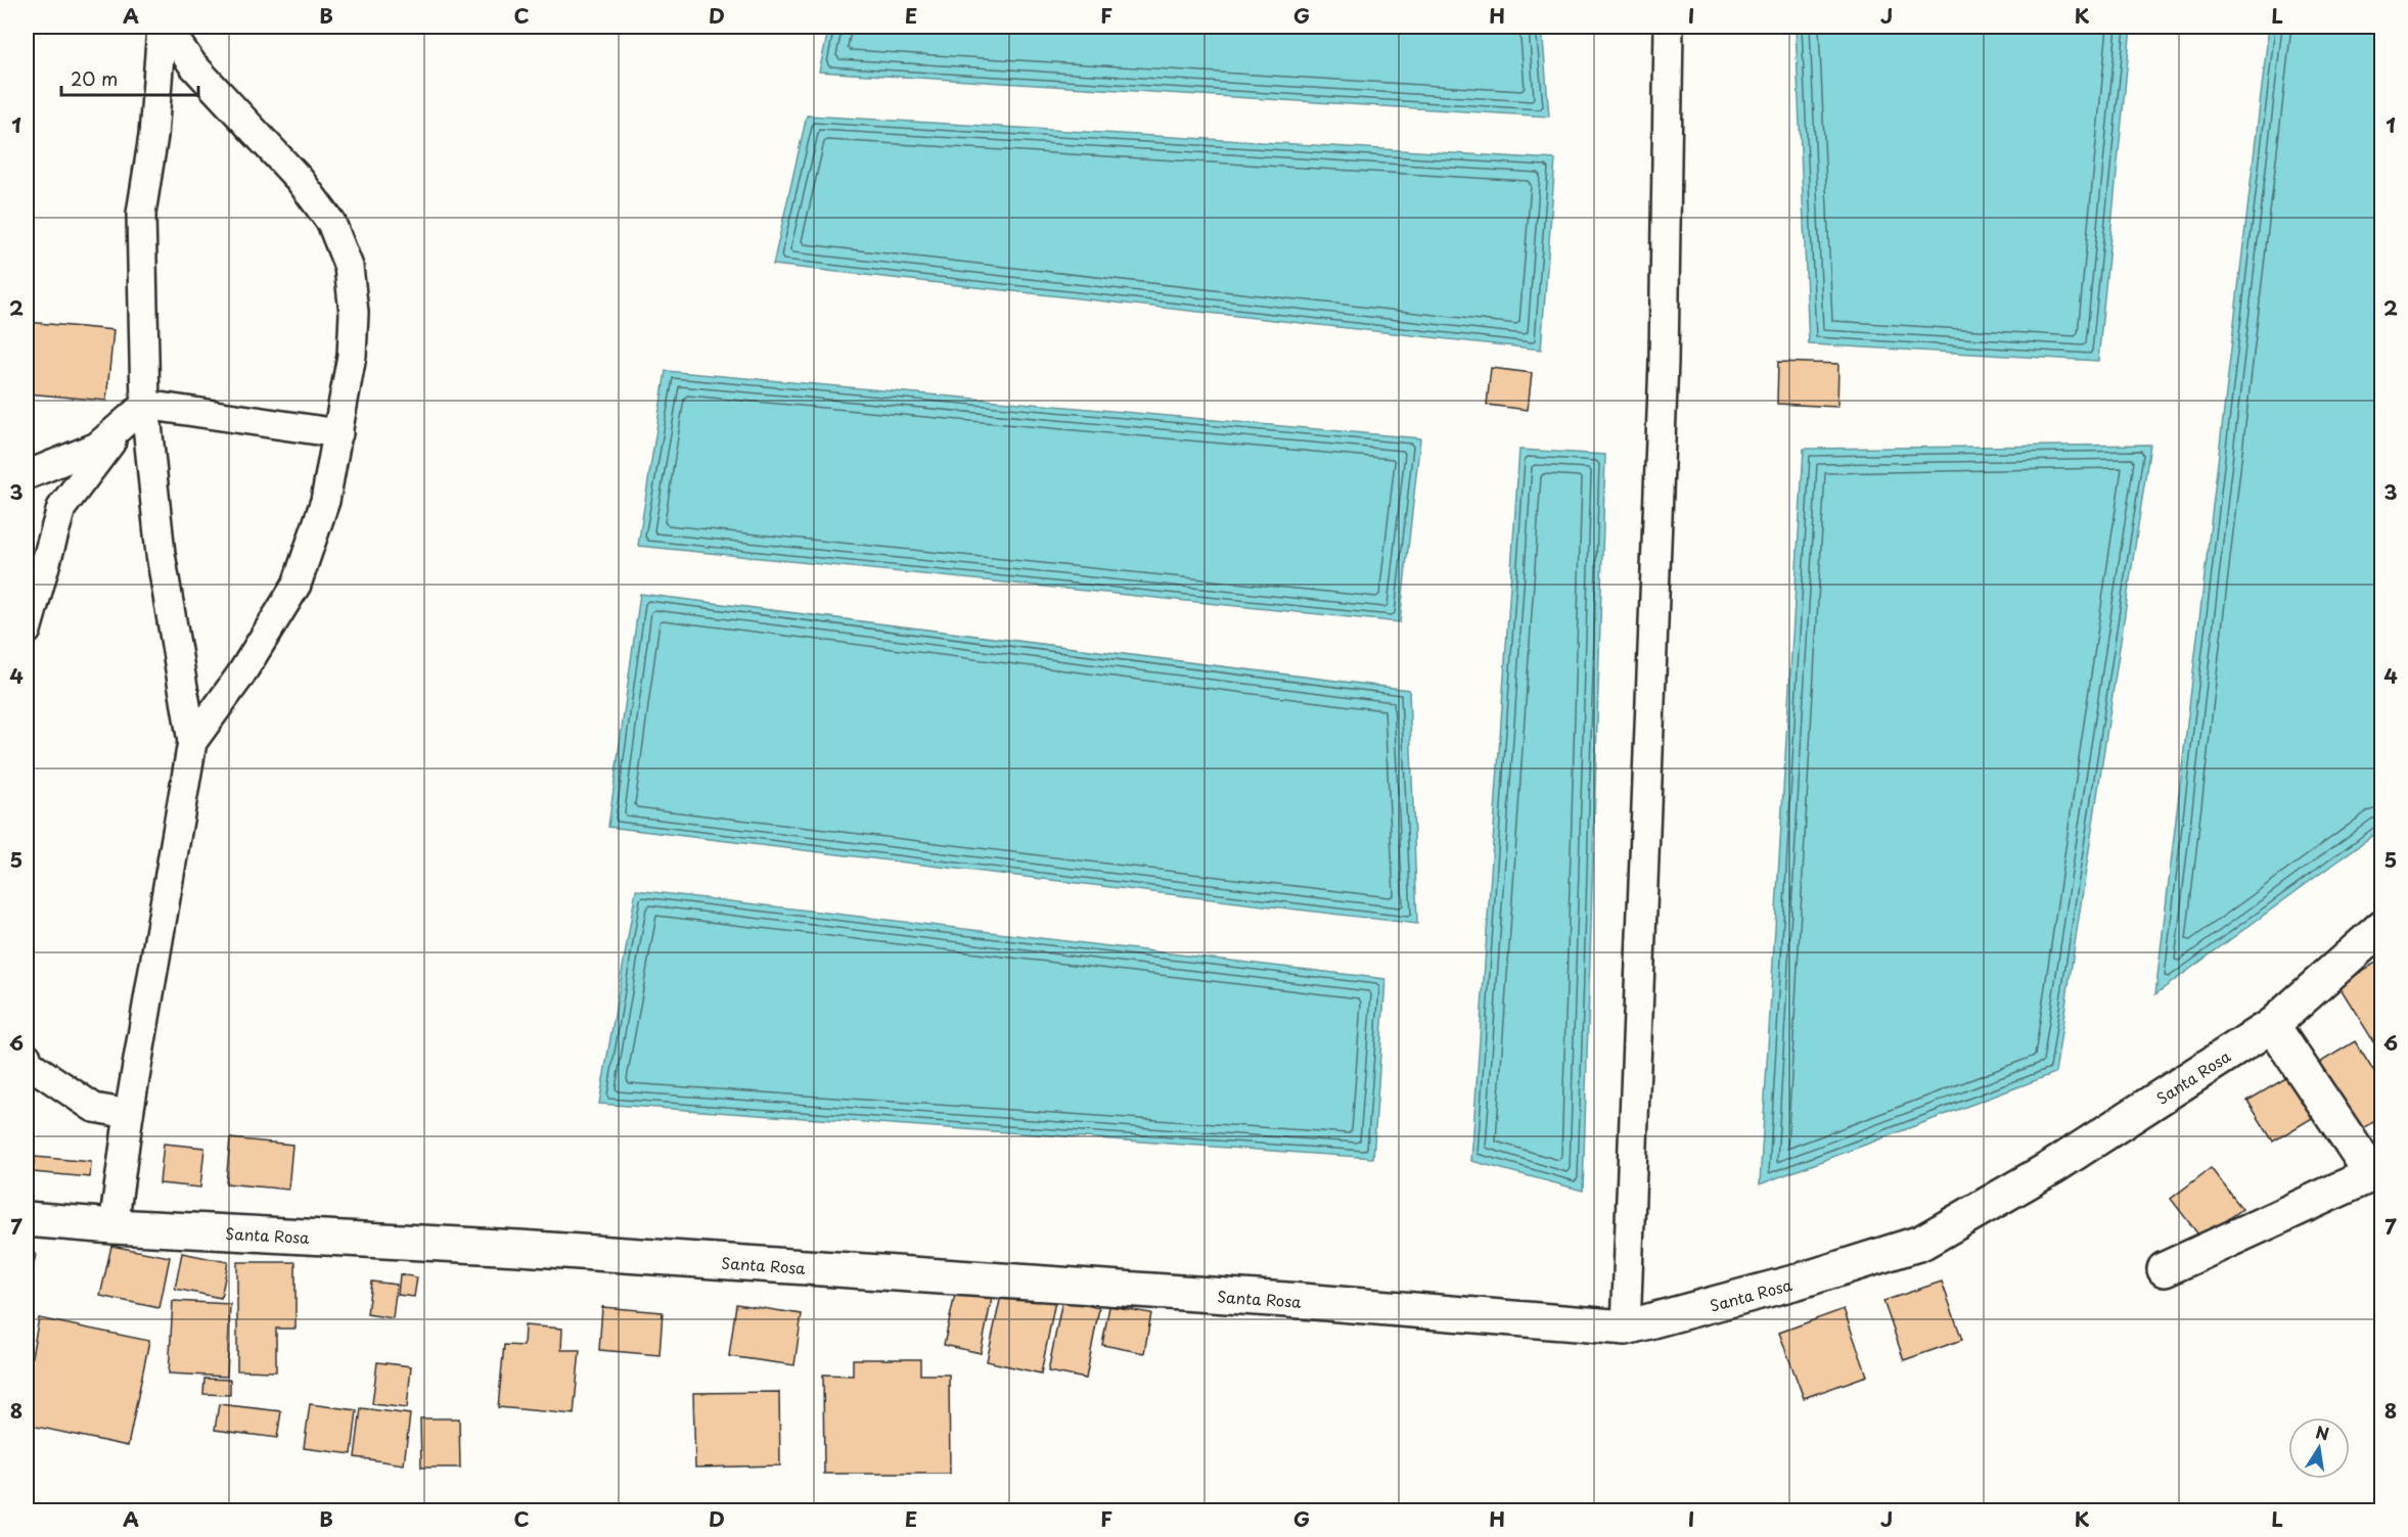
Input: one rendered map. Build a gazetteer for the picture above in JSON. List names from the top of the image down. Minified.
{"streets":{"street":["Santa Rosa"]},"scale_bar":"20 m","north":"top","grid":{"columns":["A","B","C","D","E","F","G","H","I","J","K","L"],"rows":["1","2","3","4","5","6","7","8"]}}
